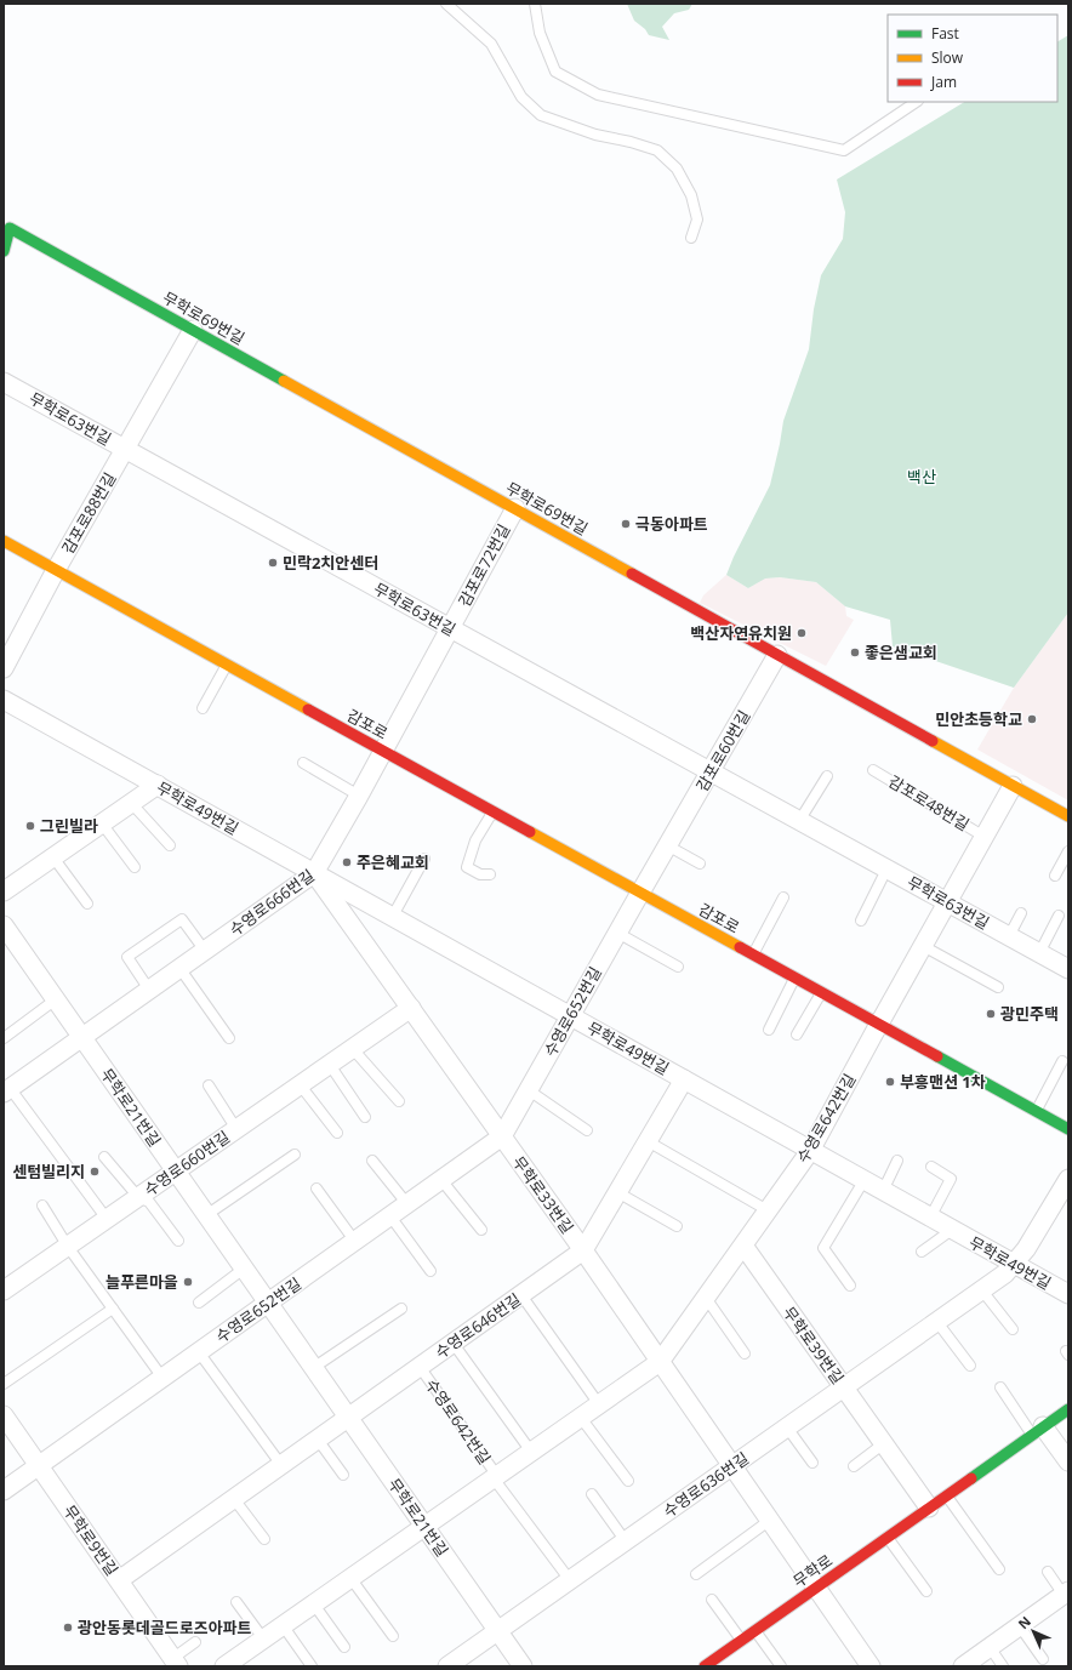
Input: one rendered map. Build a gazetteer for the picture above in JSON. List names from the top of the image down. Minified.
{"streets":{"street":["무학로69번길","무학로63번길","감포로88번길","감포로72번길","감포로","감포로60번길","무학로49번길","수영로666번길","수영로652번길","무학로21번길","수영로642번길","수영로660번길","무학로33번길","수영로646번길","무학로39번길","수영로636번길","무학로9번길","무학로"],"lane":["감포로48번길"]},"crossings":[["무학로69번길","감포로88번길"],["무학로69번길","감포로72번길"],["무학로69번길","감포로60번길"],["무학로69번길","수영로642번길"],["무학로63번길","감포로88번길"],["무학로63번길","감포로72번길"],["무학로63번길","감포로60번길"],["무학로63번길","수영로642번길"],["감포로88번길","감포로"],["감포로72번길","감포로"],["감포로72번길","수영로666번길"],["감포로","감포로60번길"],["감포로","수영로666번길"],["감포로","수영로652번길"],["감포로","수영로642번길"],["감포로60번길","수영로652번길"],["감포로48번길","수영로642번길"],["무학로49번길","수영로666번길"],["무학로49번길","수영로652번길"],["무학로49번길","수영로642번길"],["무학로49번길","무학로33번길"],["무학로49번길","수영로646번길"],["무학로49번길","수영로636번길"],["수영로666번길","무학로21번길"],["수영로666번길","수영로660번길"],["수영로666번길","무학로33번길"],["수영로652번길","무학로21번길"],["수영로652번길","무학로33번길"],["수영로652번길","무학로9번길"],["무학로21번길","수영로642번길"],["무학로21번길","수영로660번길"],["무학로21번길","수영로646번길"],["무학로21번길","수영로636번길"],["수영로642번길","무학로33번길"],["수영로642번길","수영로646번길"],["수영로642번길","무학로39번길"],["수영로660번길","무학로33번길"],["무학로33번길","수영로646번길"],["무학로33번길","수영로636번길"],["무학로33번길","무학로"],["수영로646번길","무학로9번길"],["무학로39번길","수영로636번길"],["무학로39번길","무학로"]],"parks":["백산"],"places":["극동아파트","민락2치안센터","백산자연유치원","좋은샘교회","민안초등학교","그린빌라","주은혜교회","광민주택","부흥맨션 1차","센텀빌리지","늘푸른마을","광안동롯데골드로즈아파트"],"legend":["Fast","Slow","Jam"],"north":"top left"}
